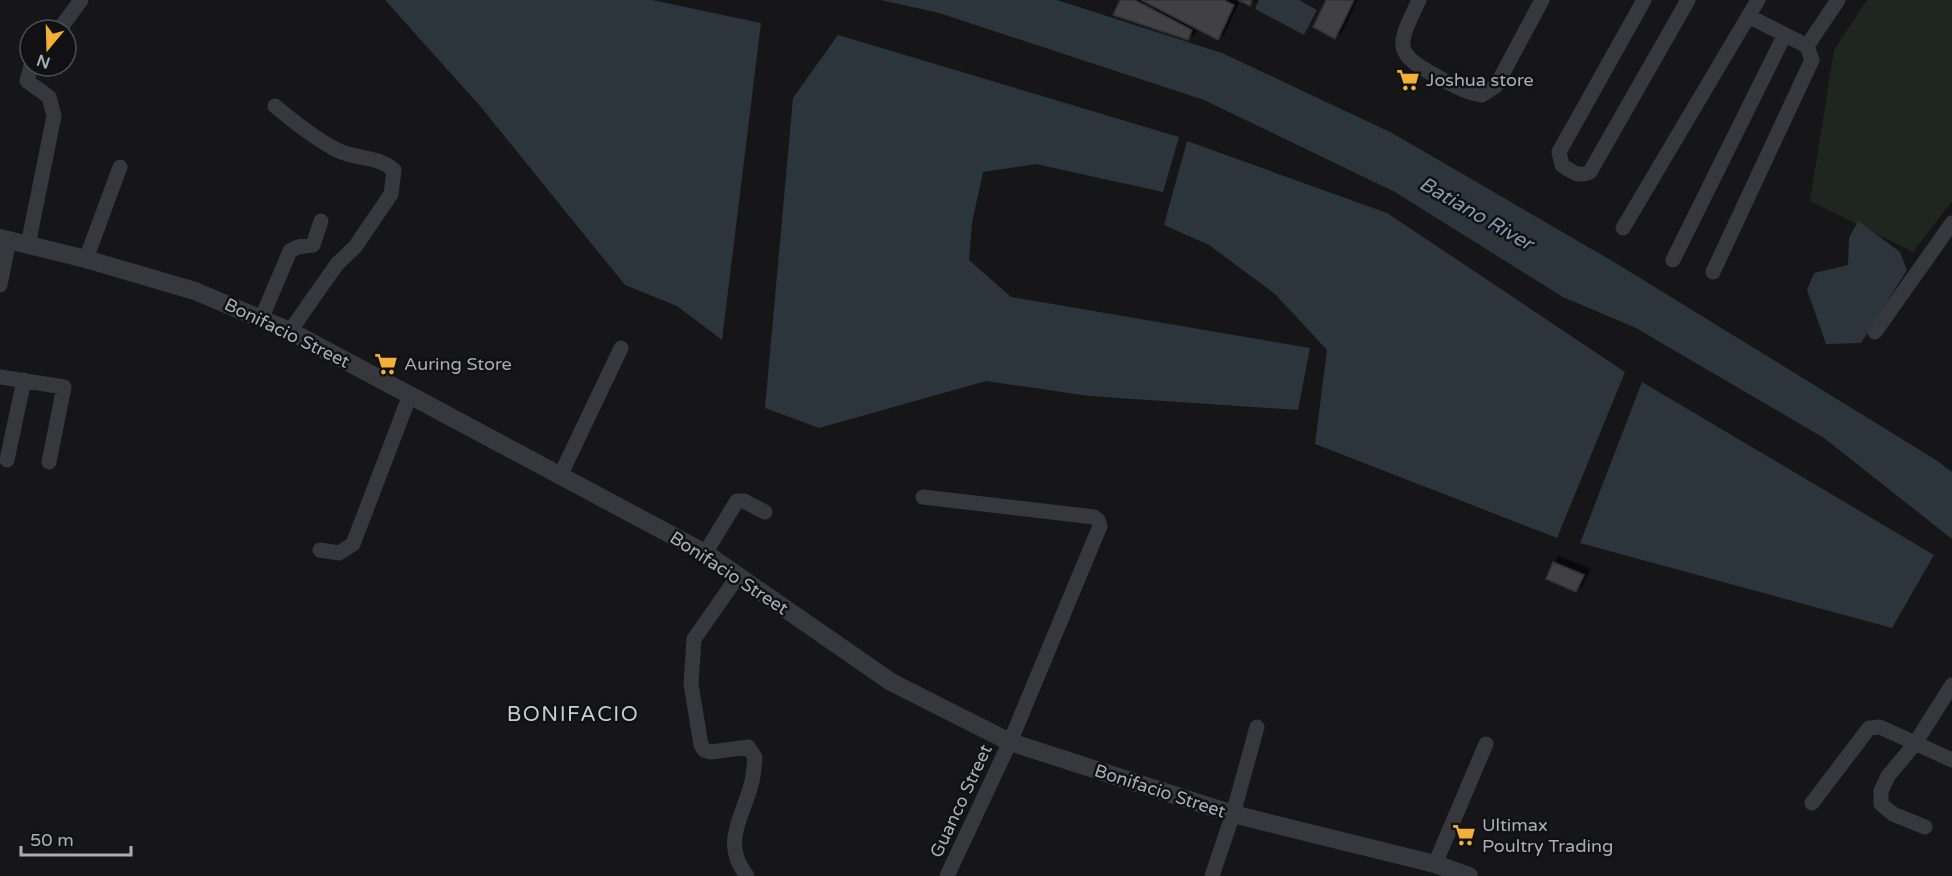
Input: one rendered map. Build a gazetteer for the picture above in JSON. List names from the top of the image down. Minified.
{"streets":{"street":["Bonifacio Street","Guanco Street"]},"crossings":[["Bonifacio Street","Guanco Street"]],"districts":["BONIFACIO"],"water":["Batiano River"],"places":{"supermarket":["Joshua store","Auring Store","Ultimax Poultry Trading"]},"scale_bar":"50 m","north":"bottom"}
